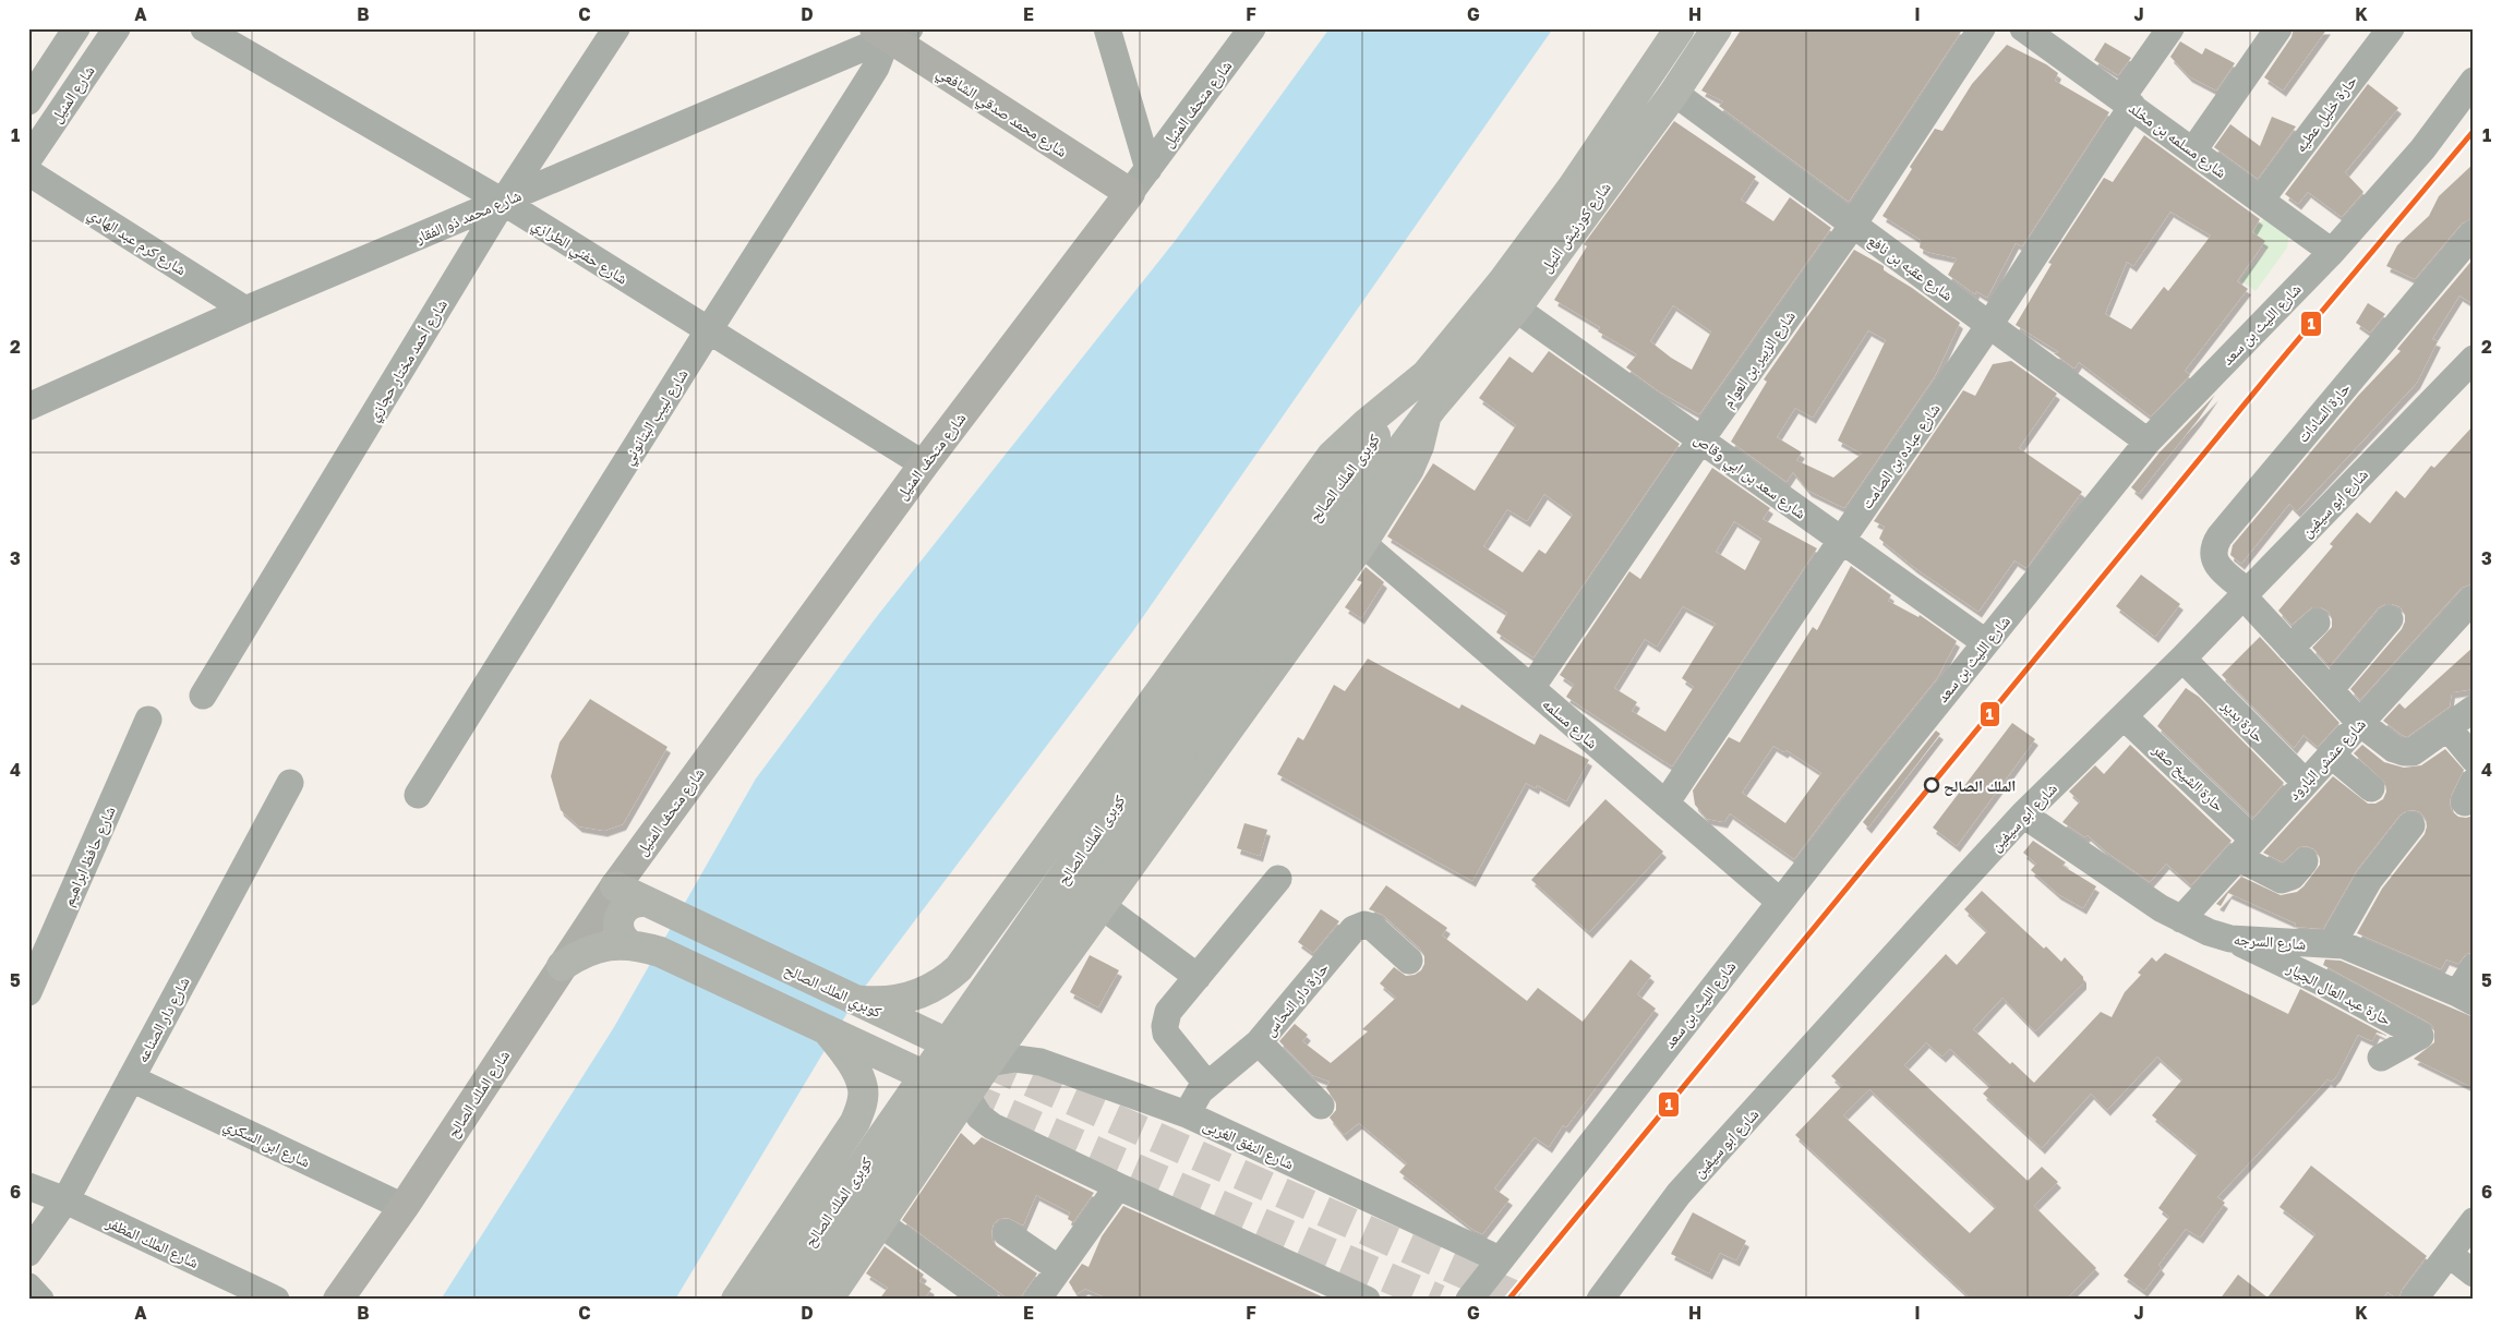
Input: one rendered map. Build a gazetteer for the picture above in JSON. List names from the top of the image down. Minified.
{"streets":{"highway":["شارع كورنيش النيل","كوبرى الملك الصالح","كوبري الملك الصالح"],"main road":["شارع متحف المنيل","شارع محمد صدقي الشافعي","شارع الملك الصالح"],"street":["شارع المنيل","حارة خليل عطيه","شارع مسلمه بن مخلد","شارع محمد ذو الفقار","شارع كرم عبد الهادي","شارع حفني الطرازي","شارع عقبه بن نافع","شارع الليث بن سعد","شارع الزبير بن العوام","شارع أحمد مختار حجازي","حارة السادات","شارع لبيب البتانوني","شارع عباده بن الصامت","شارع سعد بن ابي وقاص","شارع ابو سيفين","حارة بدير","شارع مسلمه","شارع عشش البارود","حارة الشيخ صقر","شارع حافظ ابراهيم","شارع السرجه","حارة عبد العال الجيار","حارة دار النحاس","شارع دار الصناعه","شارع ابن السكري","شارع النفق الغربى","شارع الملك المظفر"]},"crossings":[["شارع متحف المنيل","شارع محمد صدقي الشافعي"],["شارع متحف المنيل","شارع حفني الطرازي"],["شارع متحف المنيل","كوبري الملك الصالح"],["شارع متحف المنيل","شارع الملك الصالح"],["شارع محمد صدقي الشافعي","شارع محمد ذو الفقار"],["شارع محمد صدقي الشافعي","شارع لبيب البتانوني"],["حارة خليل عطيه","شارع مسلمه بن مخلد"],["شارع مسلمه بن مخلد","شارع الليث بن سعد"],["شارع مسلمه بن مخلد","شارع عباده بن الصامت"],["شارع محمد ذو الفقار","شارع كرم عبد الهادي"],["شارع محمد ذو الفقار","شارع حفني الطرازي"],["شارع محمد ذو الفقار","شارع أحمد مختار حجازي"],["شارع محمد ذو الفقار","شارع لبيب البتانوني"],["شارع كورنيش النيل","شارع عقبه بن نافع"],["شارع كورنيش النيل","شارع سعد بن ابي وقاص"],["شارع كورنيش النيل","كوبرى الملك الصالح"],["شارع حفني الطرازي","شارع أحمد مختار حجازي"],["شارع حفني الطرازي","شارع لبيب البتانوني"],["شارع عقبه بن نافع","شارع الليث بن سعد"],["شارع عقبه بن نافع","شارع الزبير بن العوام"],["شارع عقبه بن نافع","شارع عباده بن الصامت"],["شارع الليث بن سعد","شارع سعد بن ابي وقاص"],["شارع الليث بن سعد","شارع مسلمه"],["شارع الليث بن سعد","شارع النفق الغربى"],["شارع الزبير بن العوام","شارع سعد بن ابي وقاص"],["شارع الزبير بن العوام","شارع مسلمه"],["حارة السادات","شارع ابو سيفين"],["حارة السادات","شارع عشش البارود"],["شارع عباده بن الصامت","شارع سعد بن ابي وقاص"],["شارع عباده بن الصامت","شارع مسلمه"],["شارع ابو سيفين","حارة بدير"],["شارع ابو سيفين","حارة الشيخ صقر"],["شارع ابو سيفين","شارع السرجه"],["حارة بدير","شارع عشش البارود"],["شارع عشش البارود","حارة الشيخ صقر"],["شارع عشش البارود","شارع السرجه"],["شارع السرجه","حارة عبد العال الجيار"],["كوبري الملك الصالح","شارع الملك الصالح"],["كوبري الملك الصالح","شارع النفق الغربى"],["حارة دار النحاس","شارع النفق الغربى"],["شارع دار الصناعه","شارع ابن السكري"],["شارع دار الصناعه","شارع الملك المظفر"],["شارع الملك الصالح","شارع ابن السكري"]],"places":["الملك الصالح"],"lines":["transit line 1"],"grid":{"columns":["A","B","C","D","E","F","G","H","I","J","K"],"rows":["1","2","3","4","5","6"]}}
